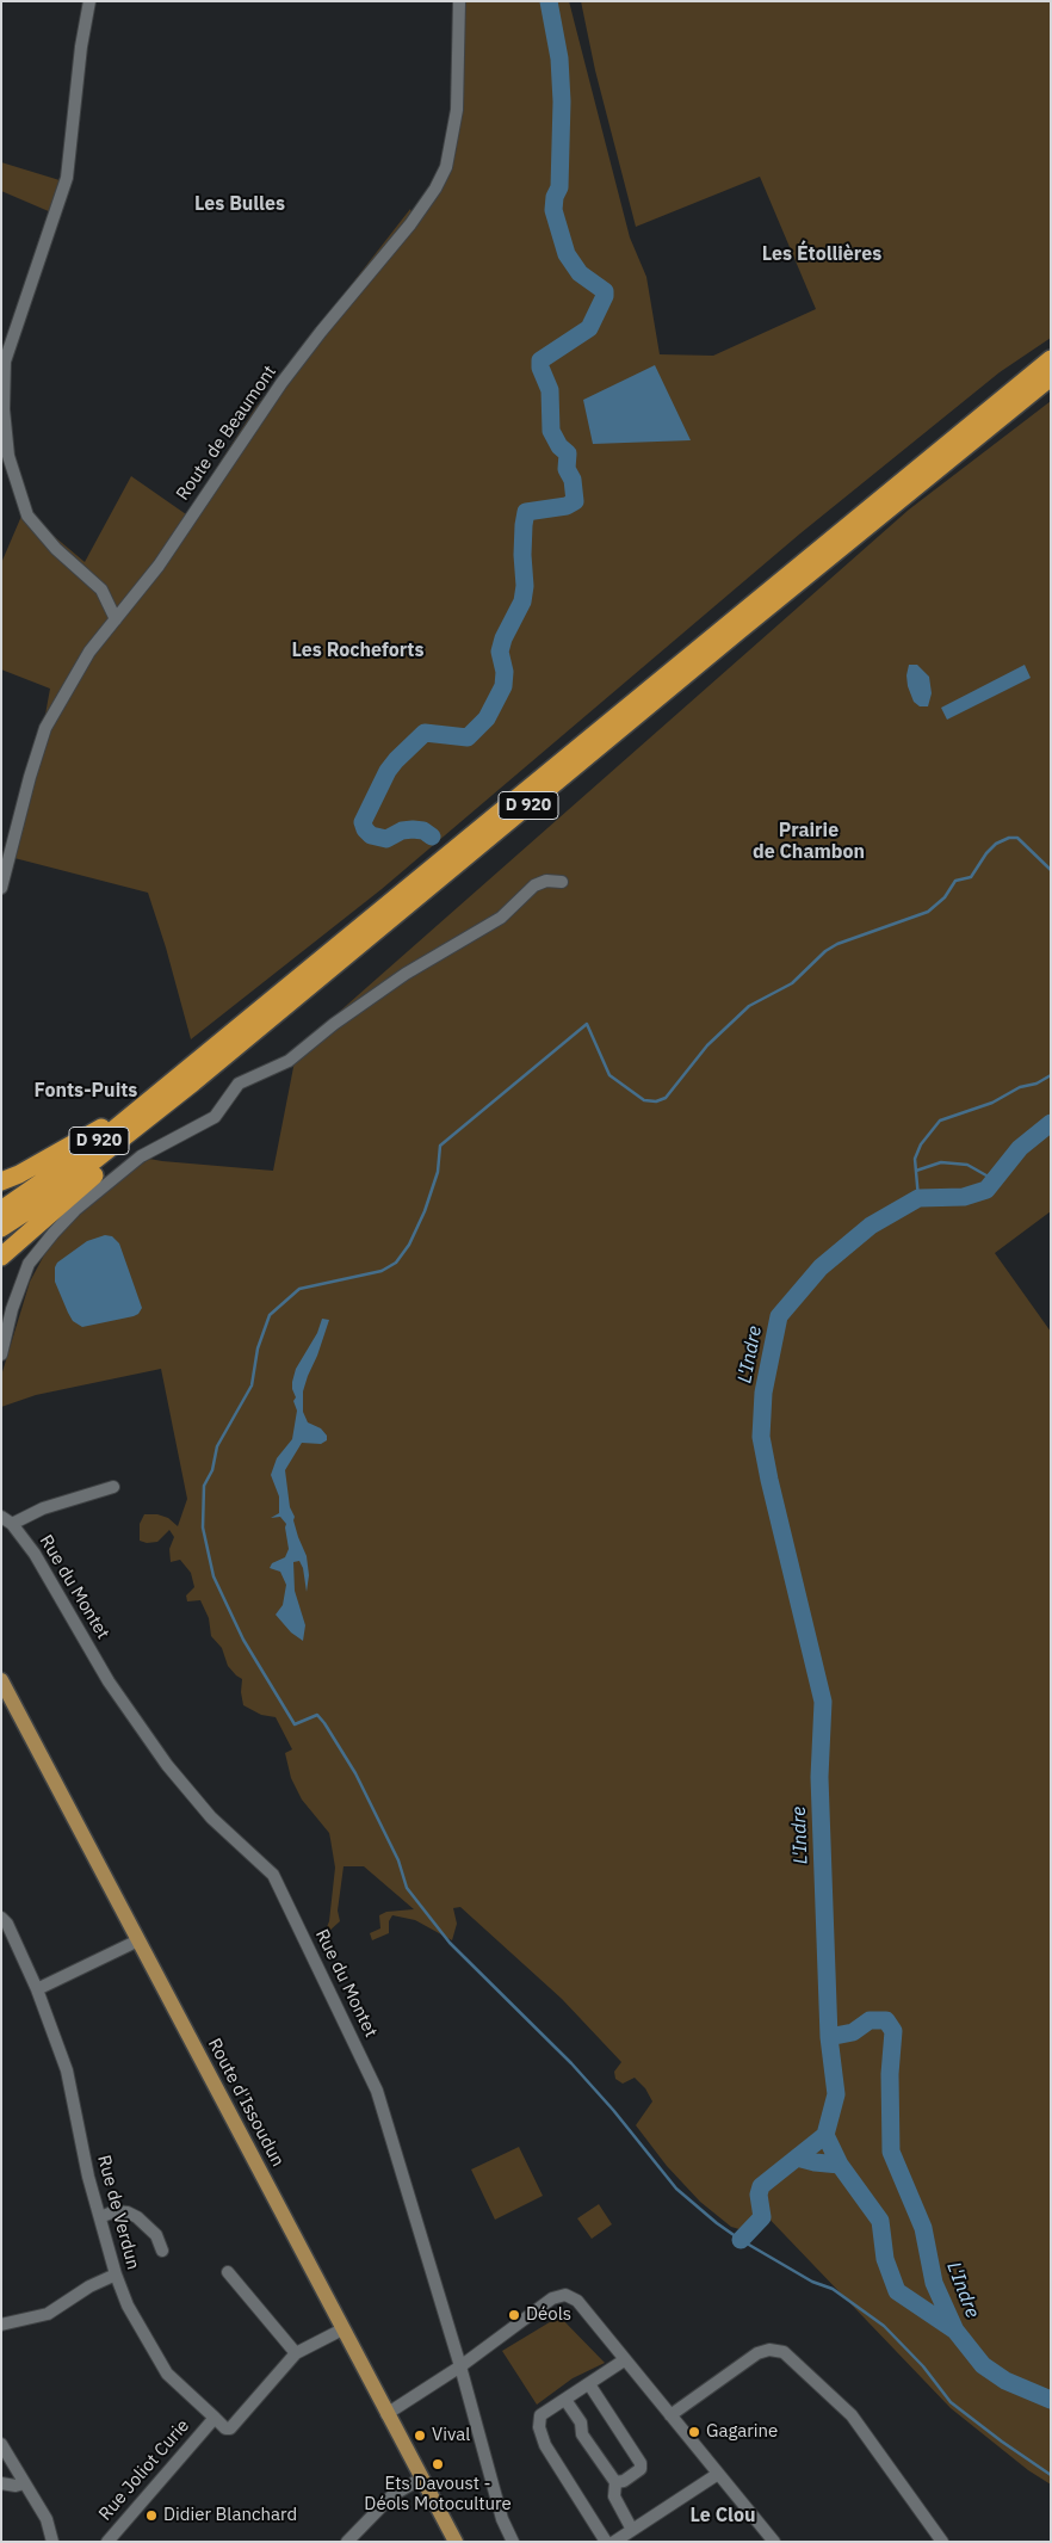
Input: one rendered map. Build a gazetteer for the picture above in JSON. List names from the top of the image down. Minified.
{"streets":{"highway":["D 920"],"main road":["Route d'Issoudun"],"street":["Route de Beaumont","Rue du Montet","Rue de Verdun","Rue Joliot Curie"]},"crossings":[["Route d'Issoudun","Rue Joliot Curie"],["Rue de Verdun","Rue Joliot Curie"]],"districts":["Les Bulles","Les Étollières","Les Rocheforts","Prairie de Chambon","Fonts-Puits","Le Clou"],"water":["L'Indre"],"places":["Déols","Gagarine","Vival","Ets Davoust - Déols Motoculture","Didier Blanchard"]}
